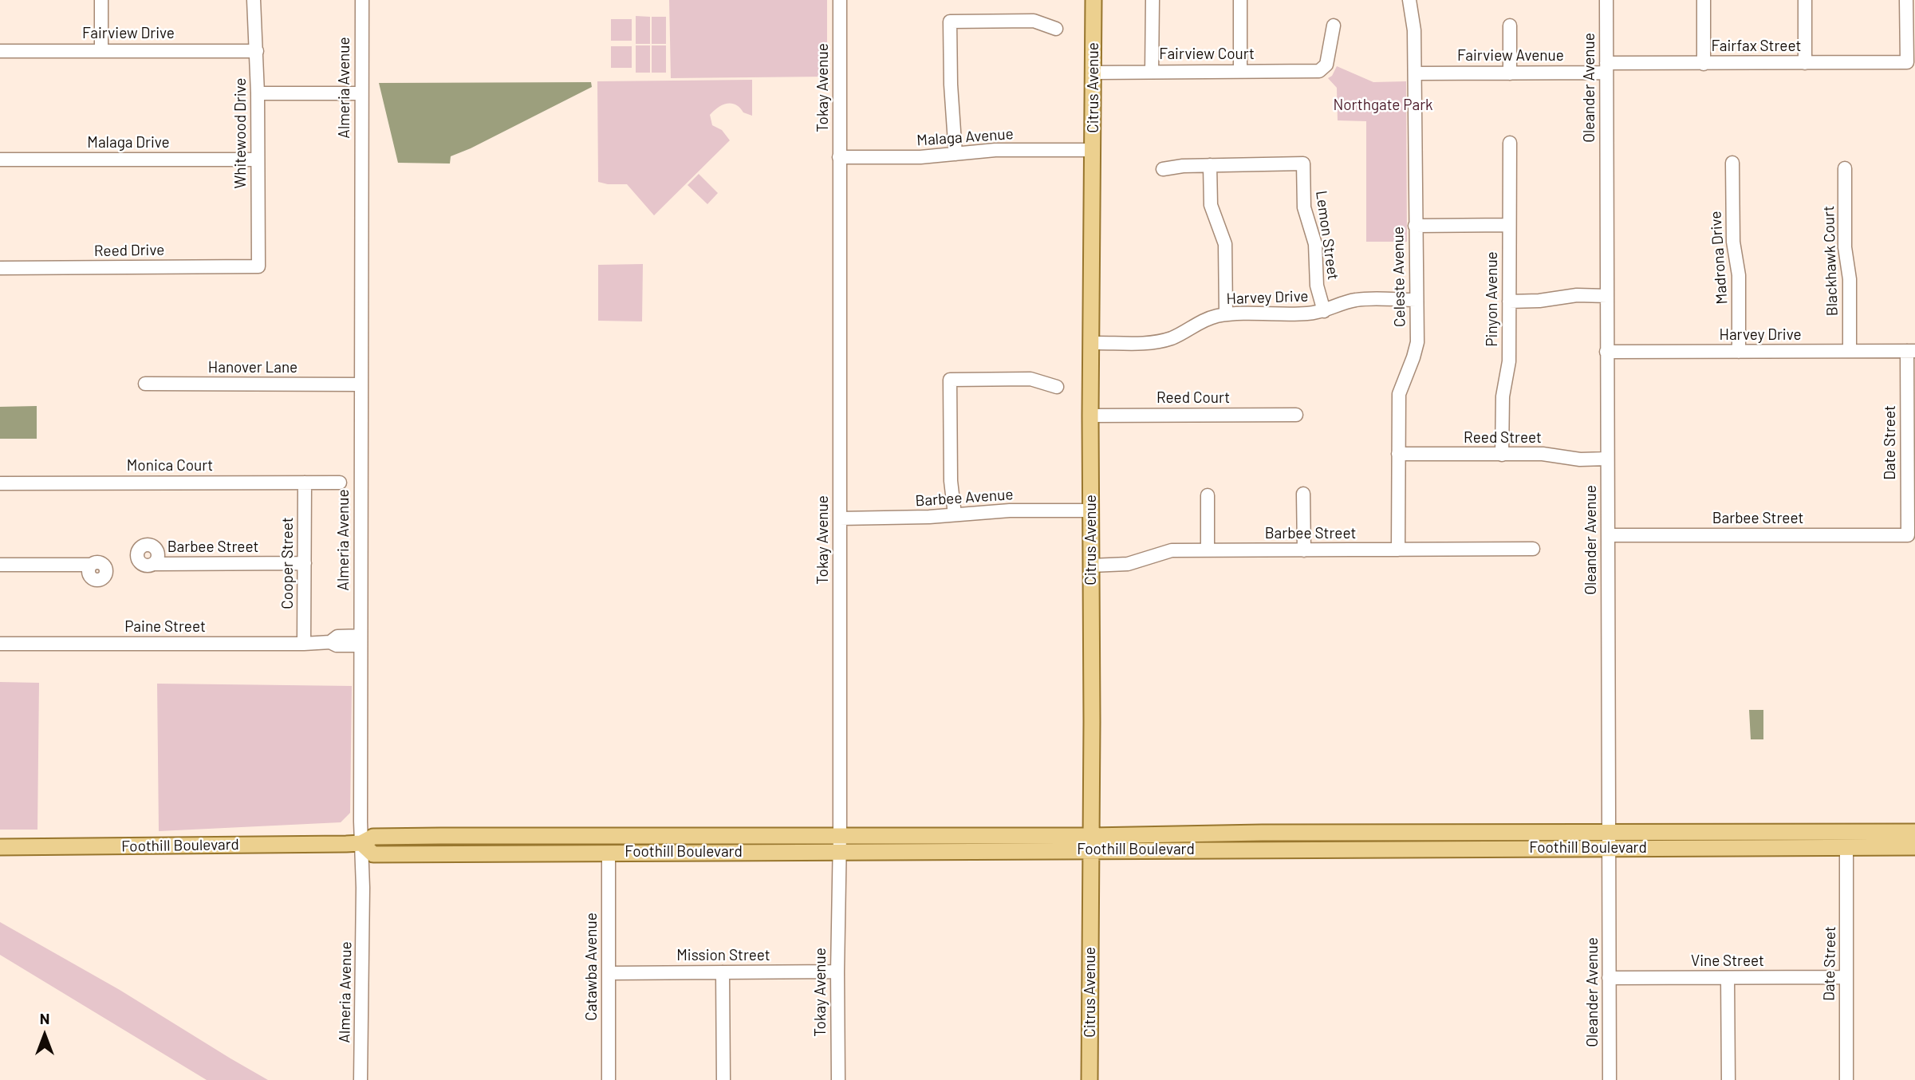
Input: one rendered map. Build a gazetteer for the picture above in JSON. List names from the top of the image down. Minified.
{"streets":{"main road":["Citrus Avenue","Foothill Boulevard"],"street":["Fairview Drive","Fairfax Street","Fairview Court","Fairview Avenue","Almeria Avenue","Tokay Avenue","Oleander Avenue","Whitewood Drive","Malaga Avenue","Malaga Drive","Lemon Street","Reed Drive","Madrona Drive","Blackhawk Court","Celeste Avenue","Harvey Drive","Pinyon Avenue","Hanover Lane","Reed Court","Reed Street","Date Street","Monica Court","Barbee Avenue","Barbee Street","Cooper Street","Paine Street","Mission Street","Vine Street","Catawba Avenue"]},"crossings":[["Fairview Drive","Whitewood Drive"],["Fairfax Street","Fairview Avenue"],["Fairfax Street","Oleander Avenue"],["Fairview Court","Citrus Avenue"],["Fairview Avenue","Oleander Avenue"],["Fairview Avenue","Celeste Avenue"],["Almeria Avenue","Hanover Lane"],["Almeria Avenue","Paine Street"],["Almeria Avenue","Foothill Boulevard"],["Tokay Avenue","Malaga Avenue"],["Tokay Avenue","Barbee Avenue"],["Tokay Avenue","Foothill Boulevard"],["Tokay Avenue","Mission Street"],["Citrus Avenue","Malaga Avenue"],["Citrus Avenue","Harvey Drive"],["Citrus Avenue","Reed Court"],["Citrus Avenue","Barbee Avenue"],["Citrus Avenue","Barbee Street"],["Citrus Avenue","Foothill Boulevard"],["Oleander Avenue","Harvey Drive"],["Oleander Avenue","Reed Street"],["Oleander Avenue","Barbee Street"],["Oleander Avenue","Foothill Boulevard"],["Oleander Avenue","Vine Street"],["Whitewood Drive","Malaga Drive"],["Whitewood Drive","Reed Drive"],["Lemon Street","Harvey Drive"],["Madrona Drive","Harvey Drive"],["Blackhawk Court","Harvey Drive"],["Celeste Avenue","Harvey Drive"],["Celeste Avenue","Reed Street"],["Celeste Avenue","Barbee Street"],["Harvey Drive","Date Street"],["Pinyon Avenue","Reed Street"],["Date Street","Barbee Street"],["Date Street","Foothill Boulevard"],["Date Street","Vine Street"],["Monica Court","Cooper Street"],["Barbee Street","Cooper Street"],["Cooper Street","Paine Street"],["Foothill Boulevard","Catawba Avenue"],["Mission Street","Catawba Avenue"]],"parks":["Northgate Park"],"north":"top"}
